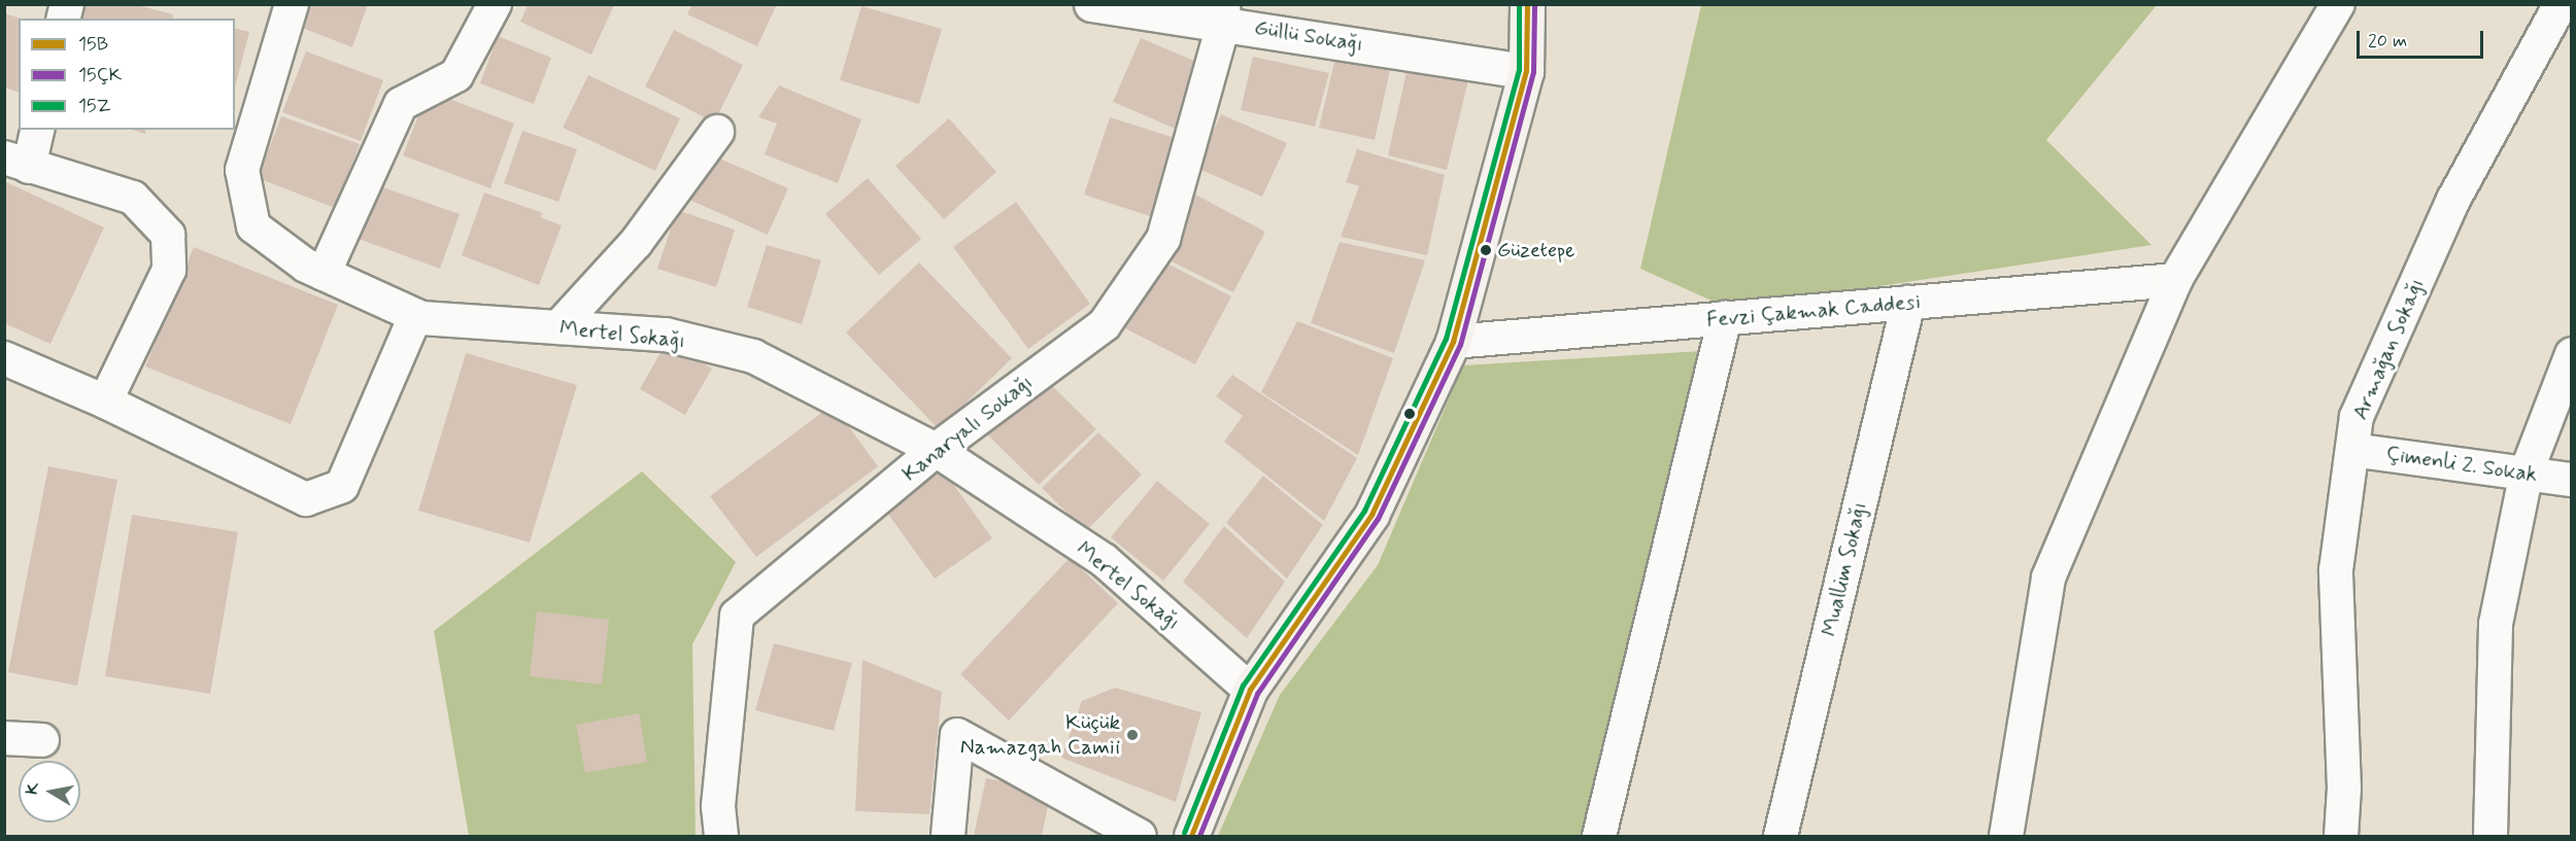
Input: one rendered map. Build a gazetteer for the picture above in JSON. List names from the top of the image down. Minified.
{"streets":{"street":["Güllü Sokağı","Fevzi Çakmak Caddesi","Mertel Sokağı","Armağan Sokağı","Kanaryalı Sokağı","Çimenli 2. Sokak","Muallim Sokağı"]},"crossings":[["Güllü Sokağı","Kanaryalı Sokağı"],["Fevzi Çakmak Caddesi","Muallim Sokağı"],["Mertel Sokağı","Kanaryalı Sokağı"],["Armağan Sokağı","Çimenli 2. Sokak"]],"places":["Güzetepe","Küçük Namazgah Camii"],"lines":["transit line 15B","transit line 15ÇK","transit line 15Z"],"legend":["15B","15ÇK","15Z"],"scale_bar":"20 m","north":"left"}
